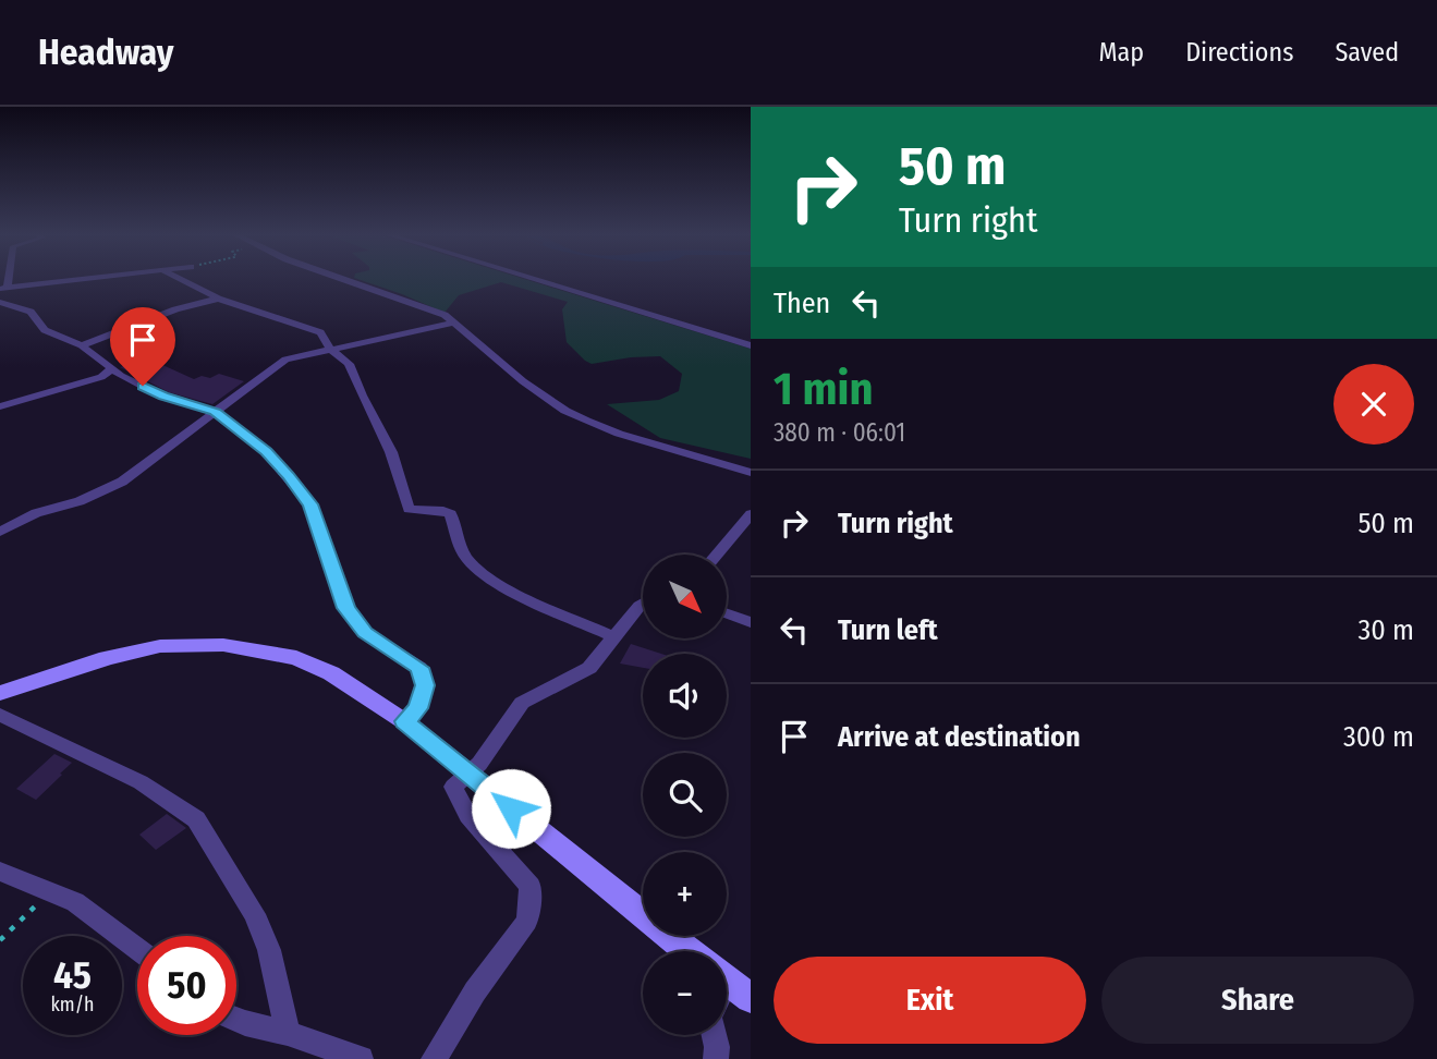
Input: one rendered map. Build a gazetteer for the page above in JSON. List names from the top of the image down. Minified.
{"north":"bottom right","page":{"header":"Headway","nav":["Map","Directions","Saved"],"turn":["50 m","Turn right"],"then":"Then","heading":["1 min","380 m · 06:01"],"list":[{"name":"Turn right","value":"50 m"},{"name":"Turn left","value":"30 m"},{"name":"Arrive at destination","value":"300 m"}],"map_buttons":["+","−"],"speed":"45 km/h","limit":"50","buttons":["Exit","Share"]}}
